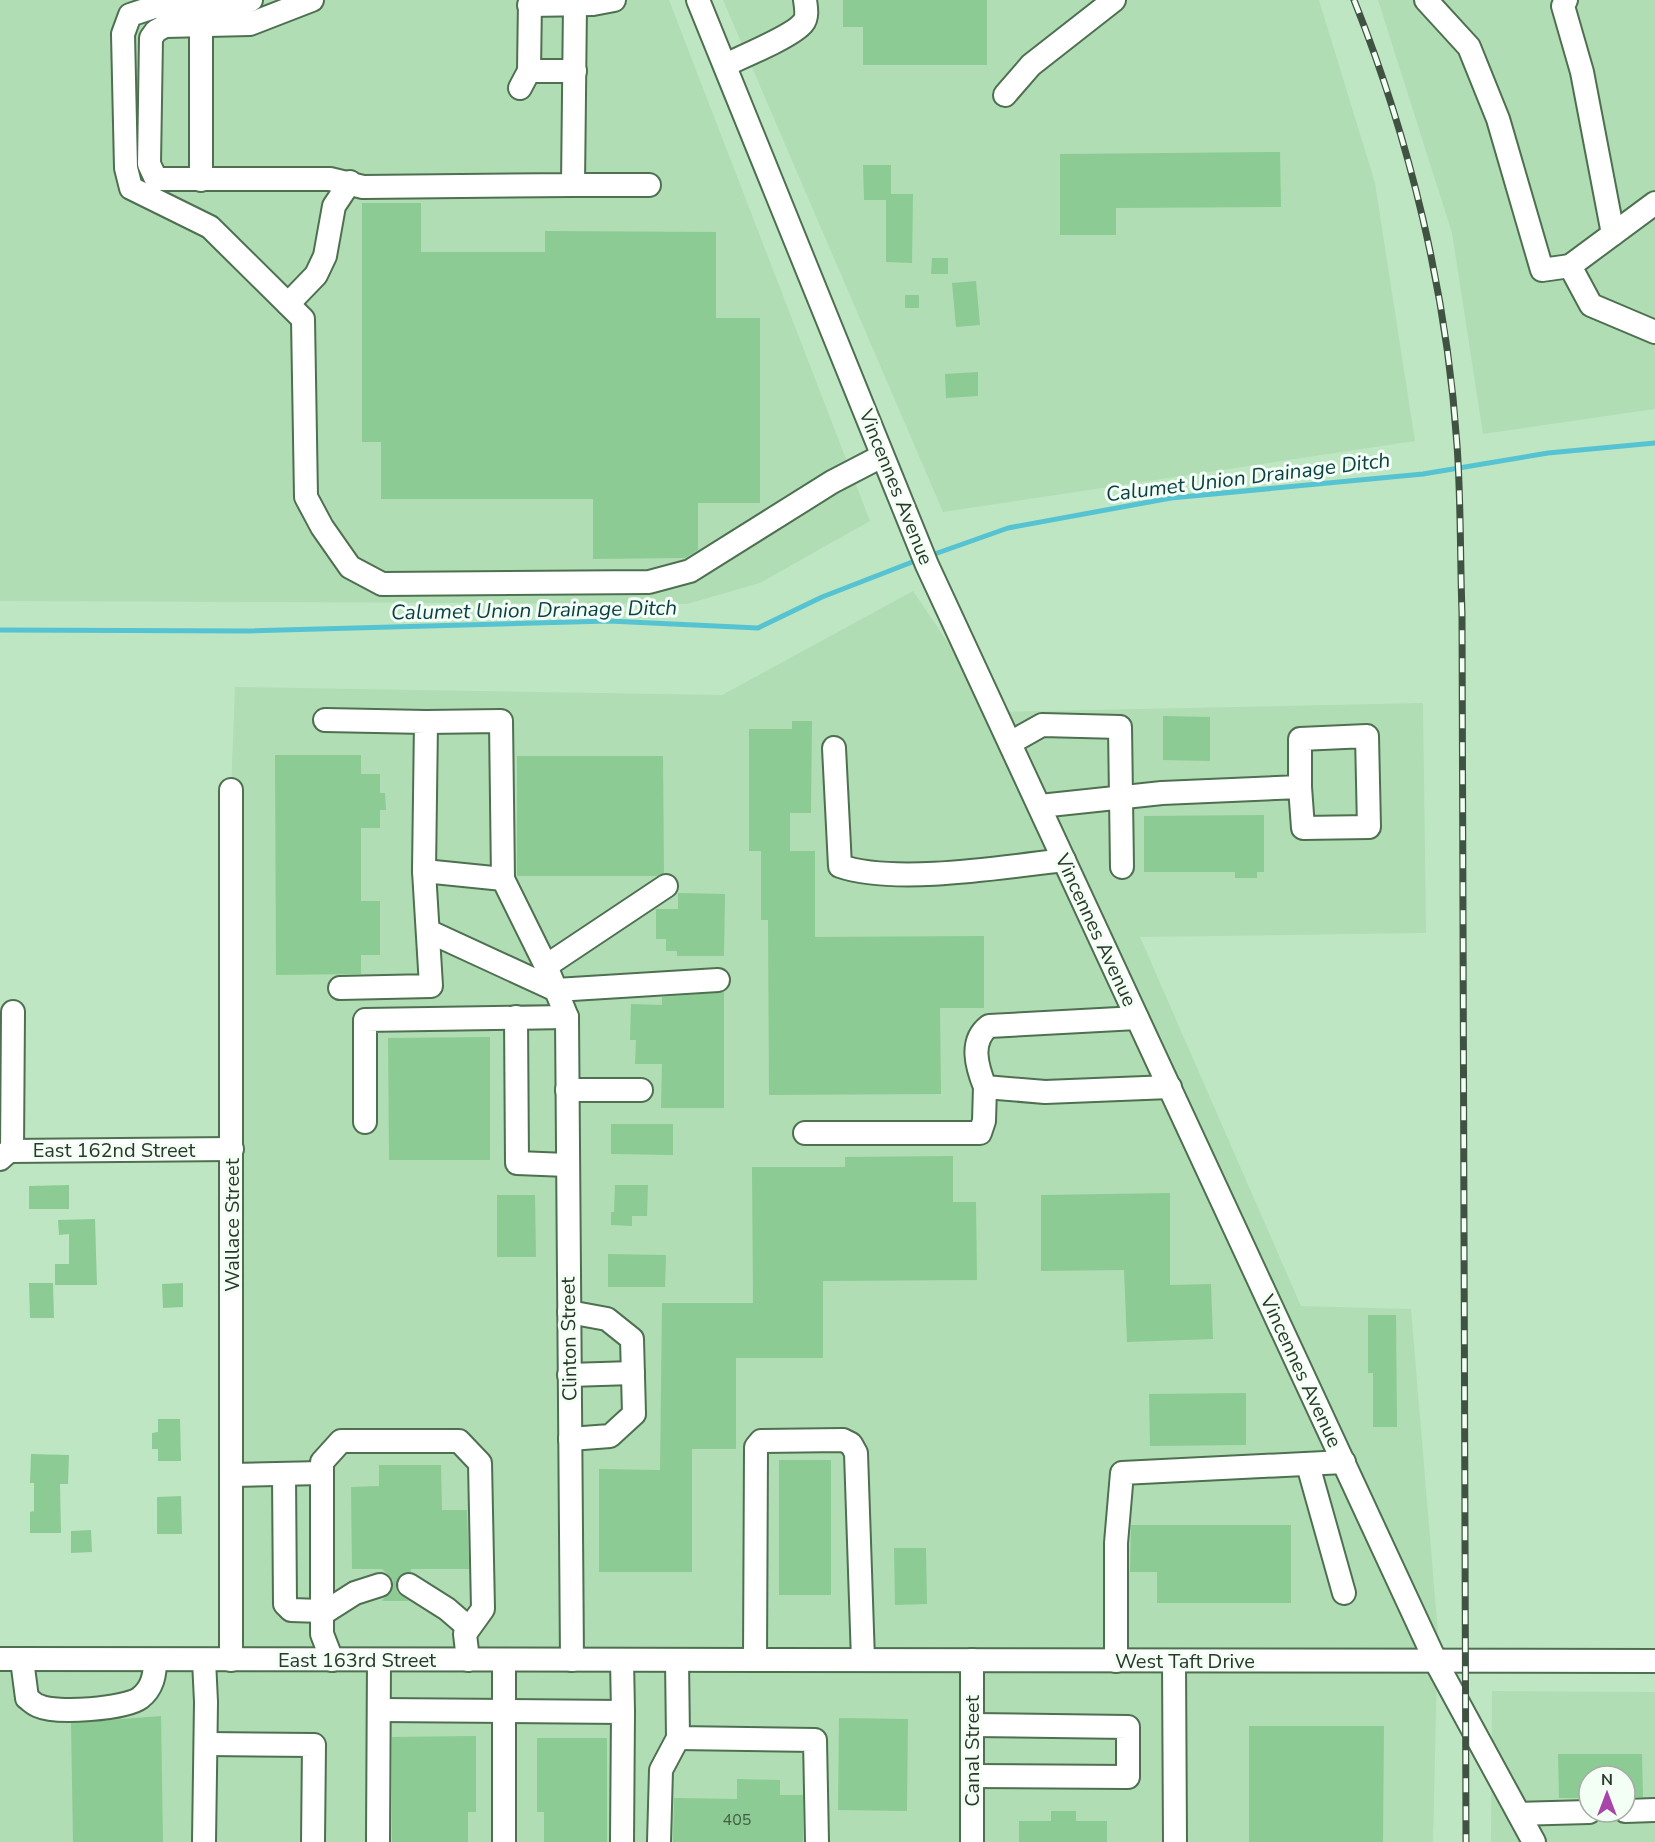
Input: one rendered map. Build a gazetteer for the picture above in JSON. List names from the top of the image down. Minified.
{"streets":{"street":["Vincennes Avenue","East 162nd Street","Wallace Street","Clinton Street","East 163rd Street","West Taft Drive","Canal Street"]},"crossings":[["Vincennes Avenue","West Taft Drive"],["East 162nd Street","Wallace Street"],["Wallace Street","East 163rd Street"],["Clinton Street","East 163rd Street"],["East 163rd Street","West Taft Drive"],["West Taft Drive","Canal Street"]],"water":["Calumet Union Drainage Ditch"],"house_numbers":["405"],"north":"top"}
